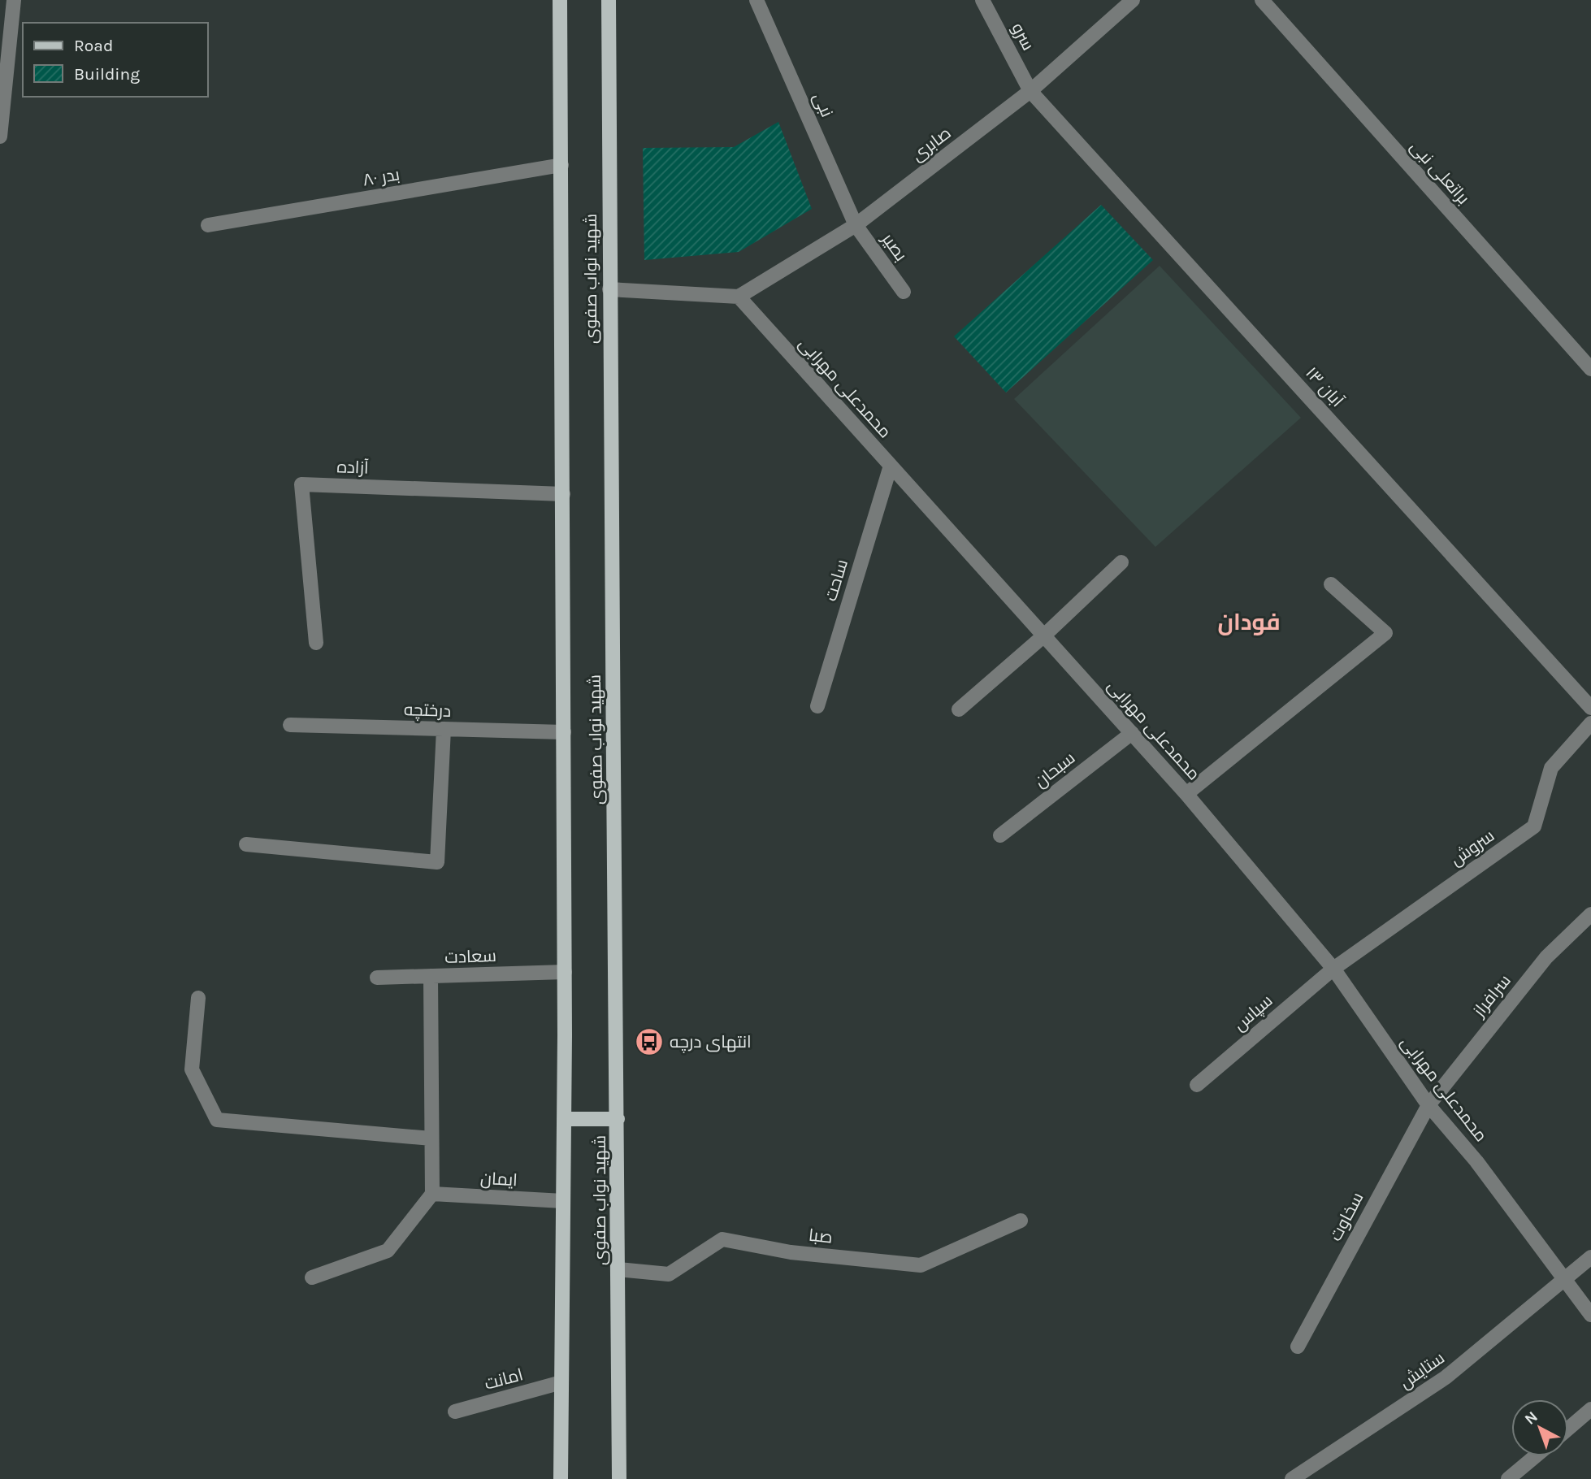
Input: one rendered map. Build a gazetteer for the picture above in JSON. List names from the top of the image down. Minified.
{"streets":{"main road":["شهید نواب صفوی"],"street":["سرو","نبی","صابری","براتعلی نبی","بدر ۸۰","بصیر","۱۳ آبان","محمدعلی مهرابی","آزاده","ساحت","درختچه","سبحان","سروش","سعادت","سرافراز","سپاس","ایمان","سخاوت","صبا","ستایش","امانت"]},"crossings":[["سرو","صابری"],["سرو","۱۳ آبان"],["نبی","صابری"],["نبی","بصیر"],["صابری","بصیر"],["صابری","۱۳ آبان"],["صابری","محمدعلی مهرابی"],["بدر ۸۰","شهید نواب صفوی"],["شهید نواب صفوی","آزاده"],["شهید نواب صفوی","درختچه"],["شهید نواب صفوی","سعادت"],["شهید نواب صفوی","ایمان"],["شهید نواب صفوی","صبا"],["شهید نواب صفوی","امانت"],["محمدعلی مهرابی","ساحت"],["محمدعلی مهرابی","سبحان"],["محمدعلی مهرابی","سروش"],["محمدعلی مهرابی","سرافراز"],["محمدعلی مهرابی","سپاس"],["محمدعلی مهرابی","سخاوت"],["محمدعلی مهرابی","ستایش"],["سروش","سپاس"],["سرافراز","سخاوت"]],"districts":["فودان"],"places":{"bus stop":["انتهای درچه"]},"legend":["Road","Building"],"north":"top left"}
